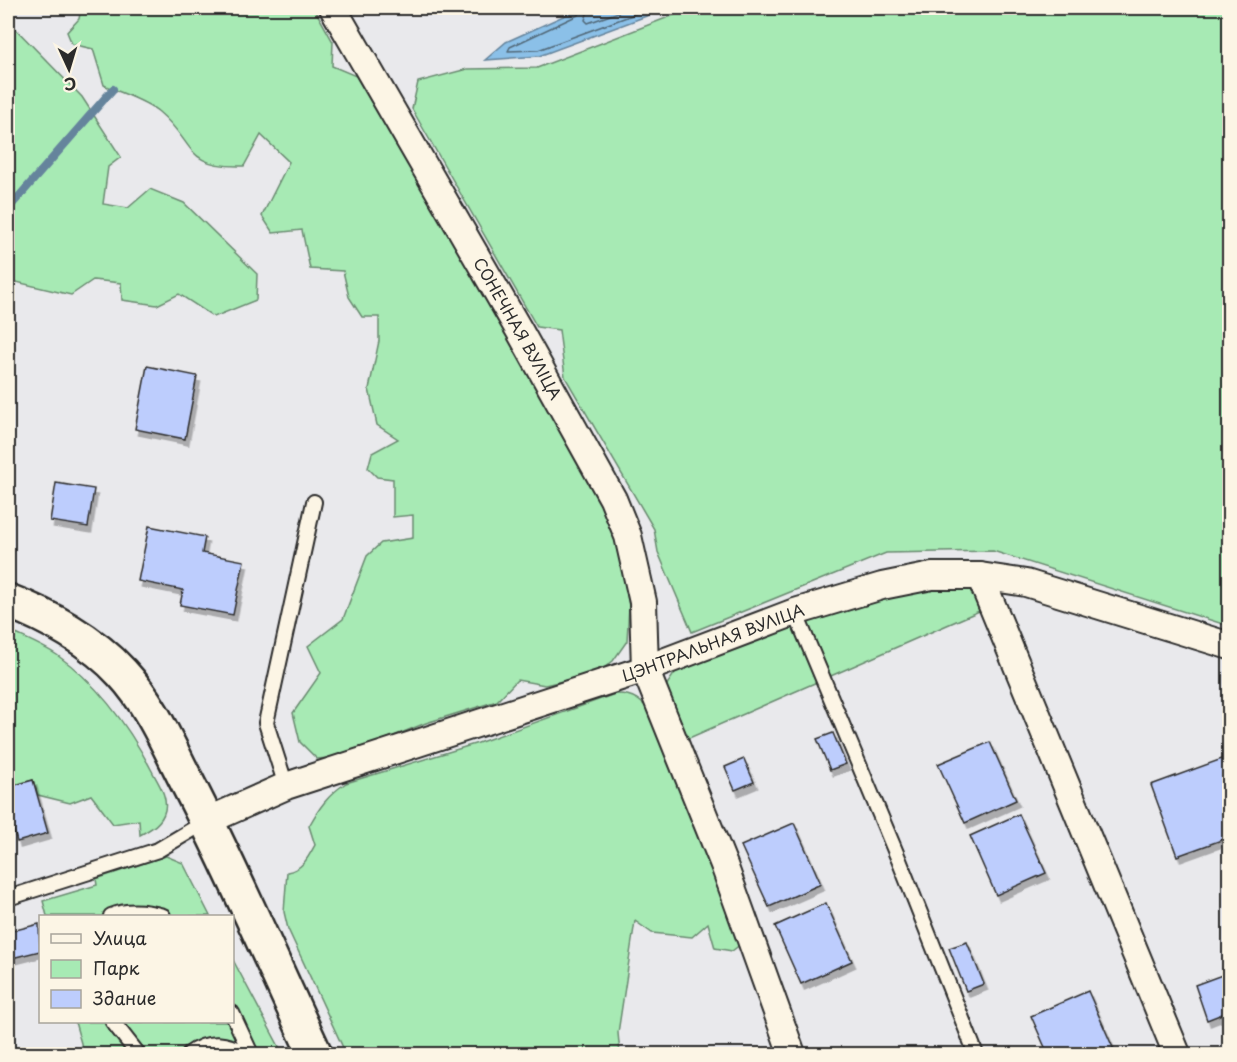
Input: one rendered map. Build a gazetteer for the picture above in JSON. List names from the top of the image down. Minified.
{"streets":{"street":["СОНЕЧНАЯ ВУЛІЦА","ЦЭНТРАЛЬНАЯ ВУЛІЦА"]},"crossings":[["СОНЕЧНАЯ ВУЛІЦА","ЦЭНТРАЛЬНАЯ ВУЛІЦА"]],"legend":["Улица","Парк","Здание"],"north":"bottom"}
